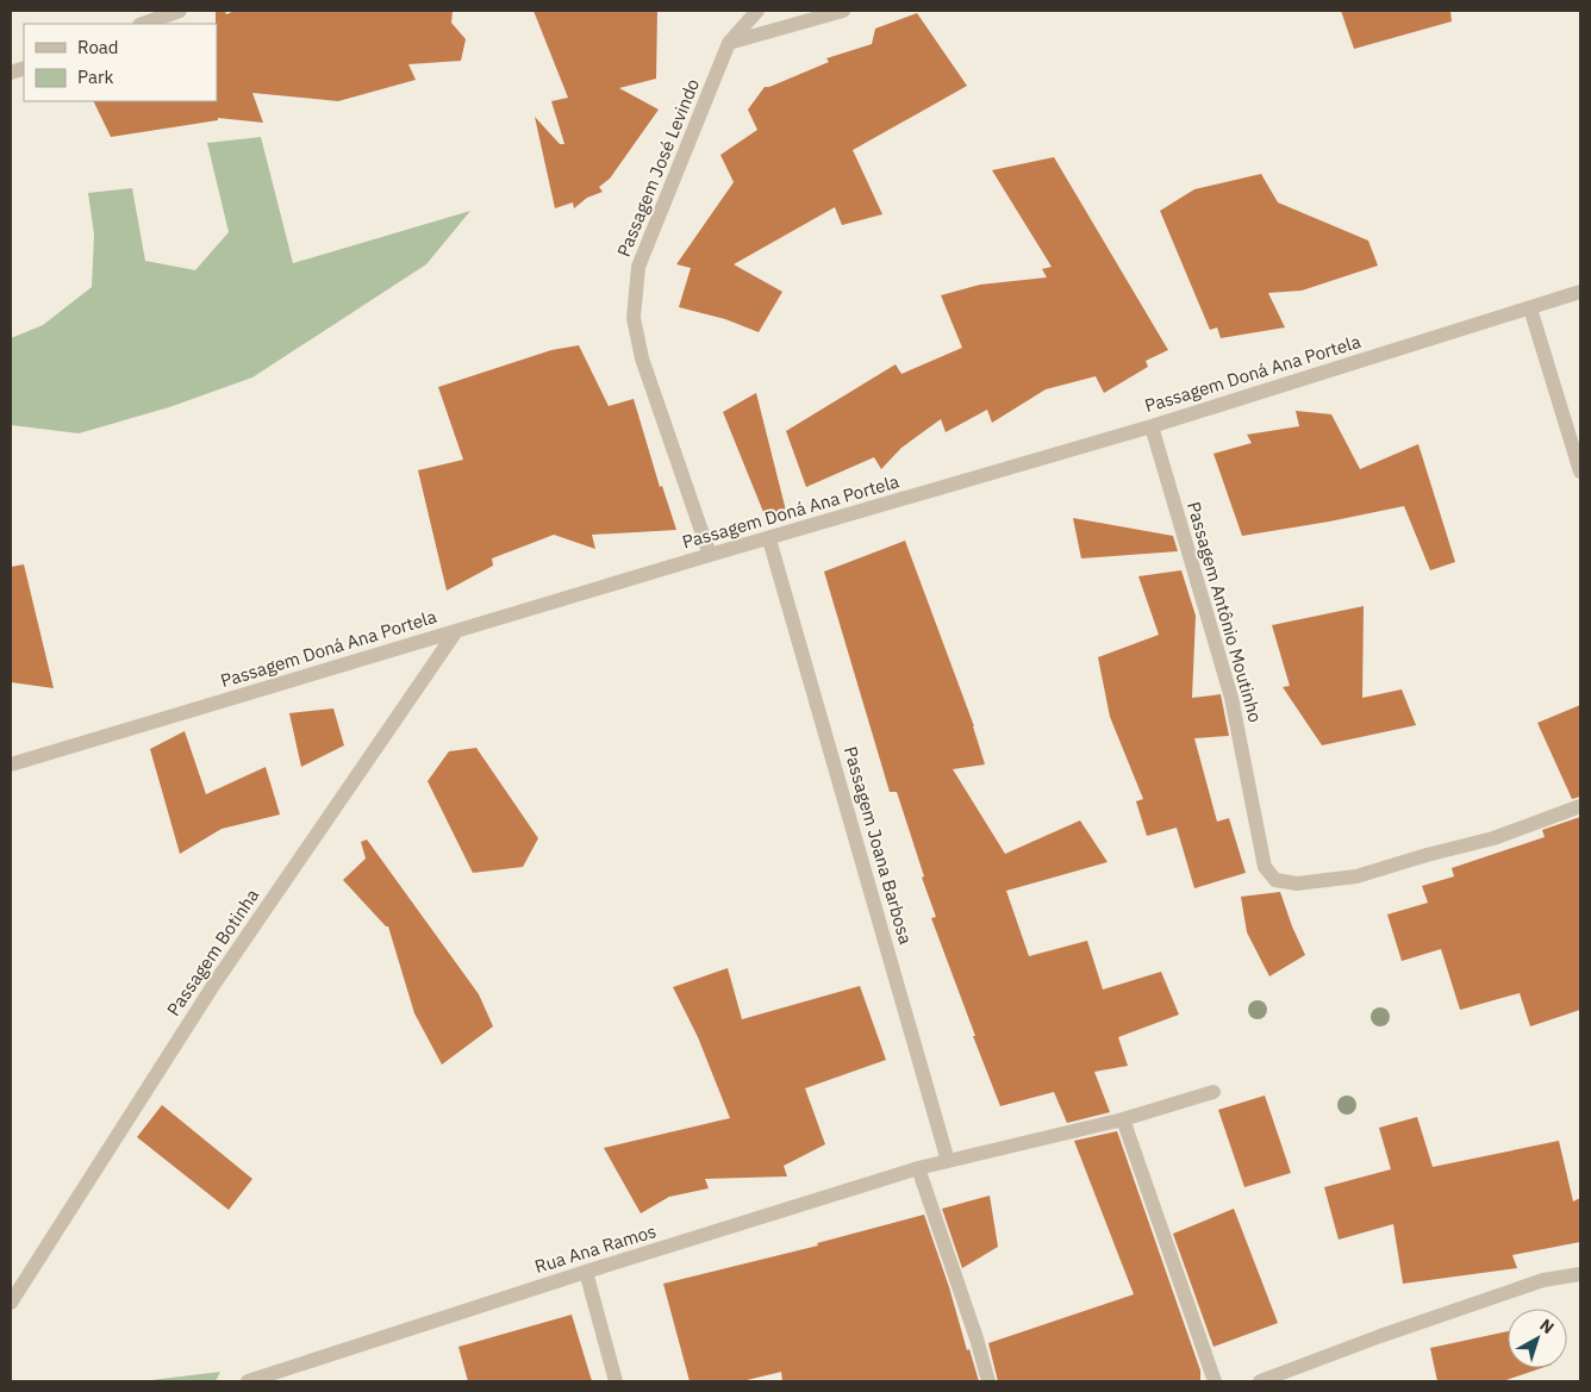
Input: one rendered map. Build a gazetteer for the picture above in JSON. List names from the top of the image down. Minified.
{"streets":{"street":["Passagem José Levindo","Passagem Doná Ana Portela","Passagem Antônio Moutinho","Passagem Joana Barbosa","Passagem Botinha","Rua Ana Ramos"]},"crossings":[["Passagem José Levindo","Passagem Doná Ana Portela"],["Passagem Doná Ana Portela","Passagem Antônio Moutinho"],["Passagem Doná Ana Portela","Passagem Joana Barbosa"],["Passagem Doná Ana Portela","Passagem Botinha"],["Passagem Joana Barbosa","Rua Ana Ramos"]],"legend":["Road","Park"],"north":"top right"}
